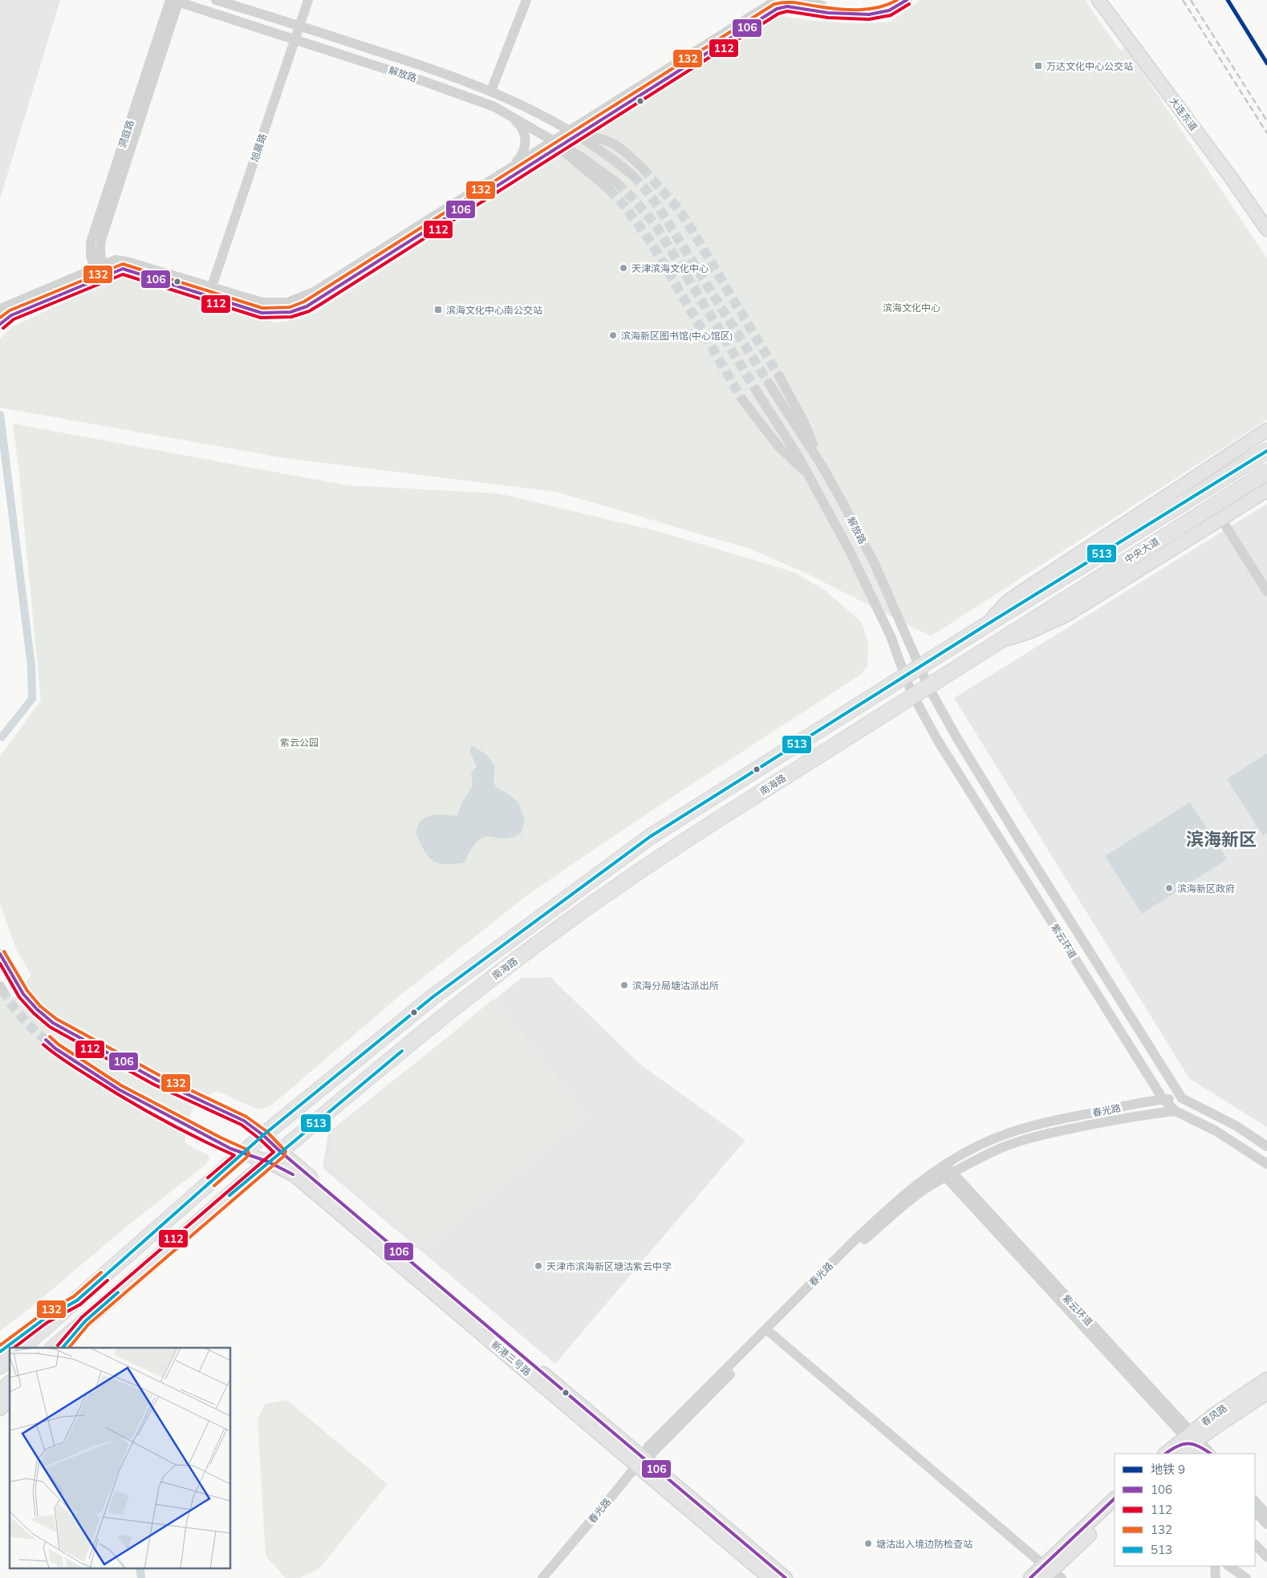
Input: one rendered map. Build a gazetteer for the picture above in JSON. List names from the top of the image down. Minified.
{"streets":{"highway":["中央大道","南海路"],"main road":["大连东道","新港三号路","春风路"],"street":["解放路","洞庭路","旭晨路","紫云环道","春光路"]},"crossings":[["解放路","洞庭路"],["解放路","旭晨路"],["解放路","南海路"],["解放路","紫云环道"],["中央大道","南海路"],["南海路","紫云环道"],["南海路","新港三号路"],["紫云环道","春光路"],["紫云环道","春风路"],["春光路","新港三号路"]],"districts":["滨海新区"],"parks":["滨海文化中心","紫云公园"],"places":{"transit":["万达文化中心公交站","滨海文化中心南公交站"],"other":["天津滨海文化中心","滨海新区图书馆(中心馆区)","滨海新区政府","滨海分局塘沽派出所","天津市滨海新区塘沽紫云中学","塘沽出入境边防检查站"]},"lines":["metro line 9","transit line 106","transit line 132","transit line 112","transit line 513"],"legend":["地铁 9","106","112","132","513"]}
